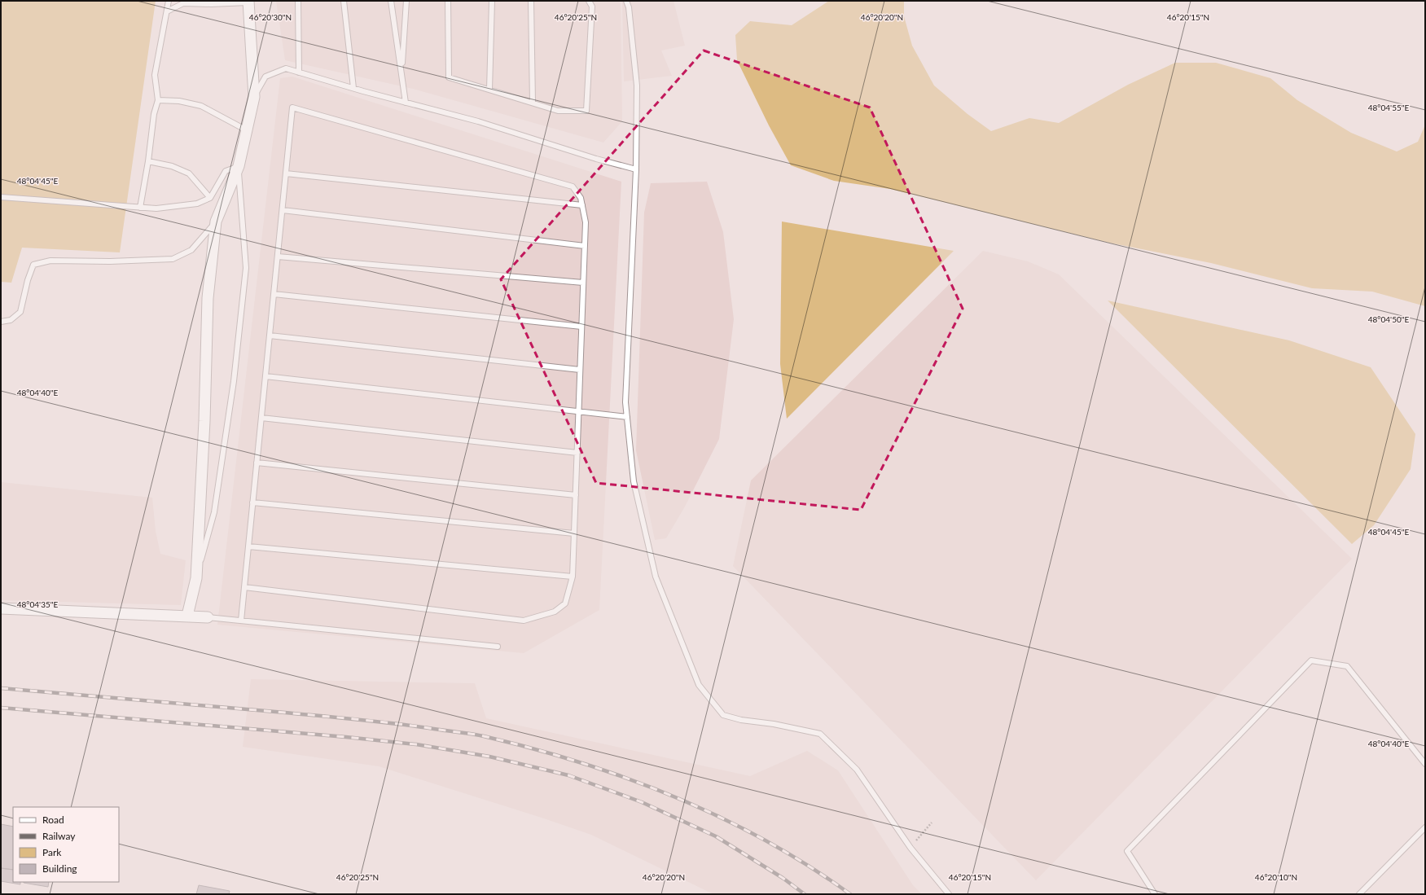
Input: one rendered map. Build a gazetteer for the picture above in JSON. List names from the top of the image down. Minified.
{"legend":["Road","Railway","Park","Building"],"coordinates":["46°20'30\"N","46°20'25\"N","46°20'20\"N","46°20'15\"N","48°04'55\"E","48°04'45\"E","48°04'50\"E","48°04'40\"E","48°04'35\"E","46°20'10\"N"]}
